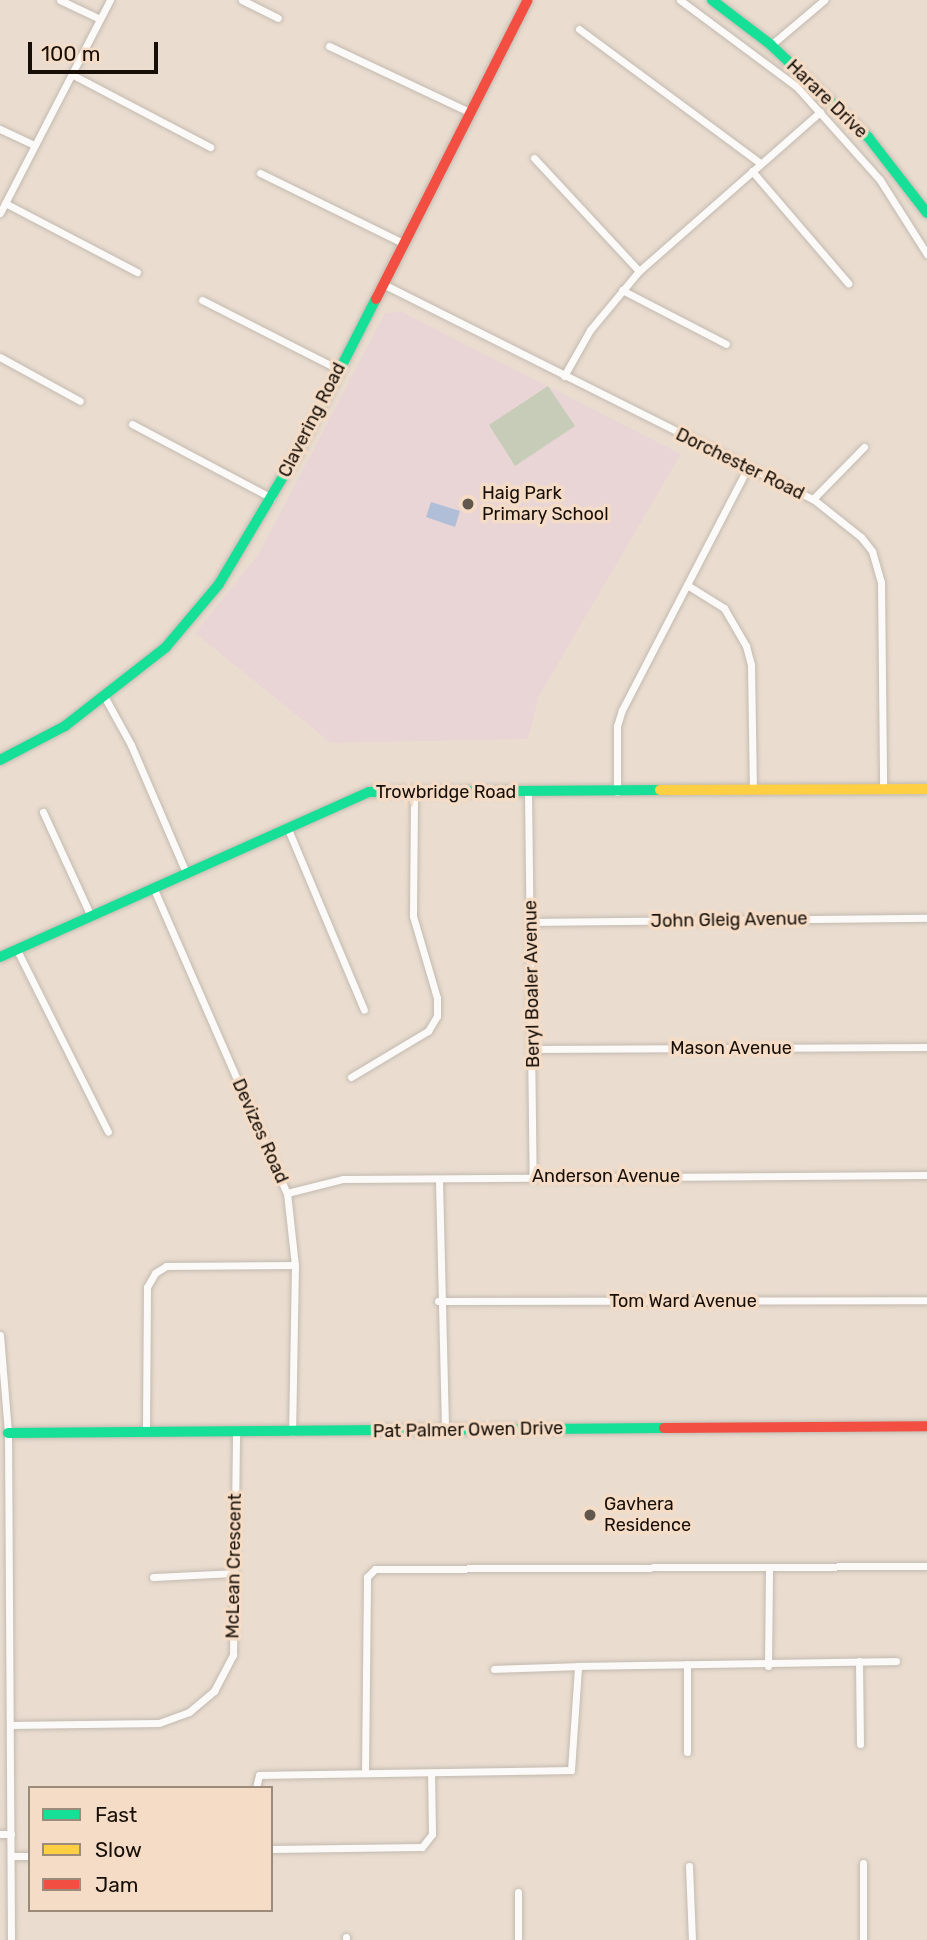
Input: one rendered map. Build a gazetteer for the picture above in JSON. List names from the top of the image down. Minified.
{"streets":{"street":["Harare Drive","Clavering Road","Dorchester Road","Trowbridge Road","John Gleig Avenue","Beryl Boaler Avenue","Mason Avenue","Devizes Road","Anderson Avenue","Tom Ward Avenue","Pat Palmer Owen Drive","McLean Crescent"]},"crossings":[["Clavering Road","Dorchester Road"],["Dorchester Road","Trowbridge Road"],["Trowbridge Road","Beryl Boaler Avenue"],["Trowbridge Road","Devizes Road"],["John Gleig Avenue","Beryl Boaler Avenue"],["Beryl Boaler Avenue","Mason Avenue"],["Beryl Boaler Avenue","Anderson Avenue"],["Devizes Road","Anderson Avenue"],["Devizes Road","Pat Palmer Owen Drive"],["Pat Palmer Owen Drive","McLean Crescent"]],"places":["Haig Park Primary School","Gavhera Residence"],"legend":["Fast","Slow","Jam"],"scale_bar":"100 m"}
